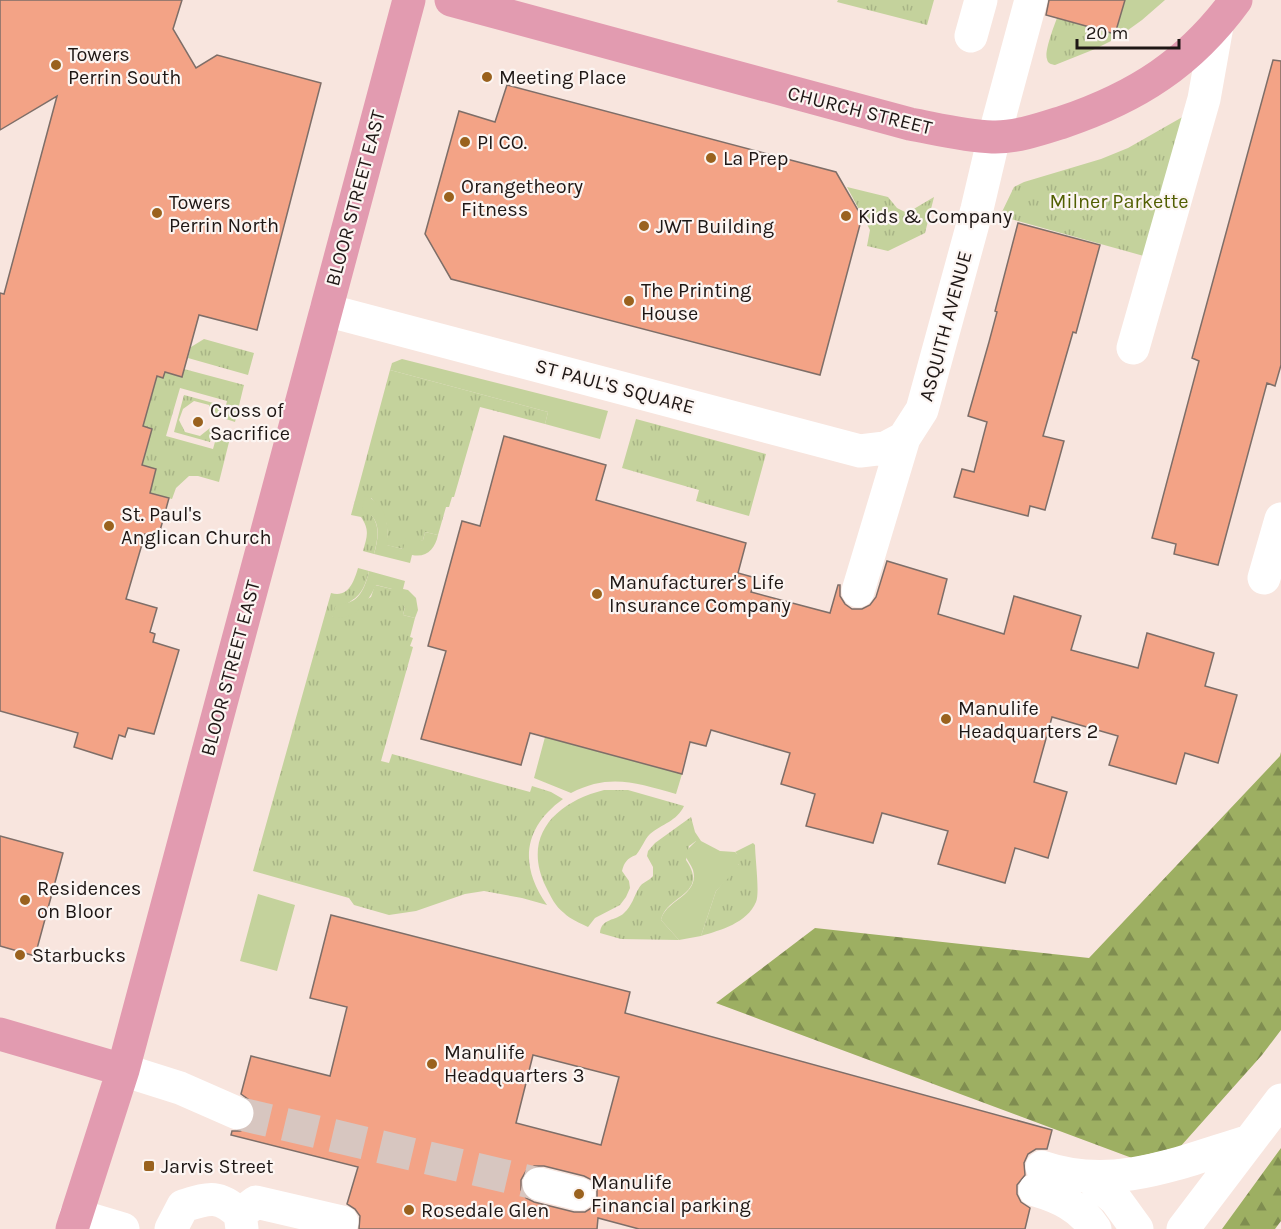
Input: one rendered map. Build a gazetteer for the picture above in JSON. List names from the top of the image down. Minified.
{"streets":{"main road":["CHURCH STREET","BLOOR STREET EAST"],"street":["ASQUITH AVENUE","ST PAUL'S SQUARE"]},"crossings":[["CHURCH STREET","ASQUITH AVENUE"],["BLOOR STREET EAST","ST PAUL'S SQUARE"],["ASQUITH AVENUE","ST PAUL'S SQUARE"]],"parks":["Milner Parkette"],"places":{"other":["Towers Perrin South","Meeting Place","PI CO.","La Prep","Orangetheory Fitness","Towers Perrin North","Kids & Company","JWT Building","The Printing House","Cross of Sacrifice","St. Paul's Anglican Church","Manufacturer's Life Insurance Company","Manulife Headquarters 2","Residences on Bloor","Starbucks","Manulife Headquarters 3","Manulife Financial parking","Rosedale Glen"],"transit":["Jarvis Street"]},"scale_bar":"20 m"}
